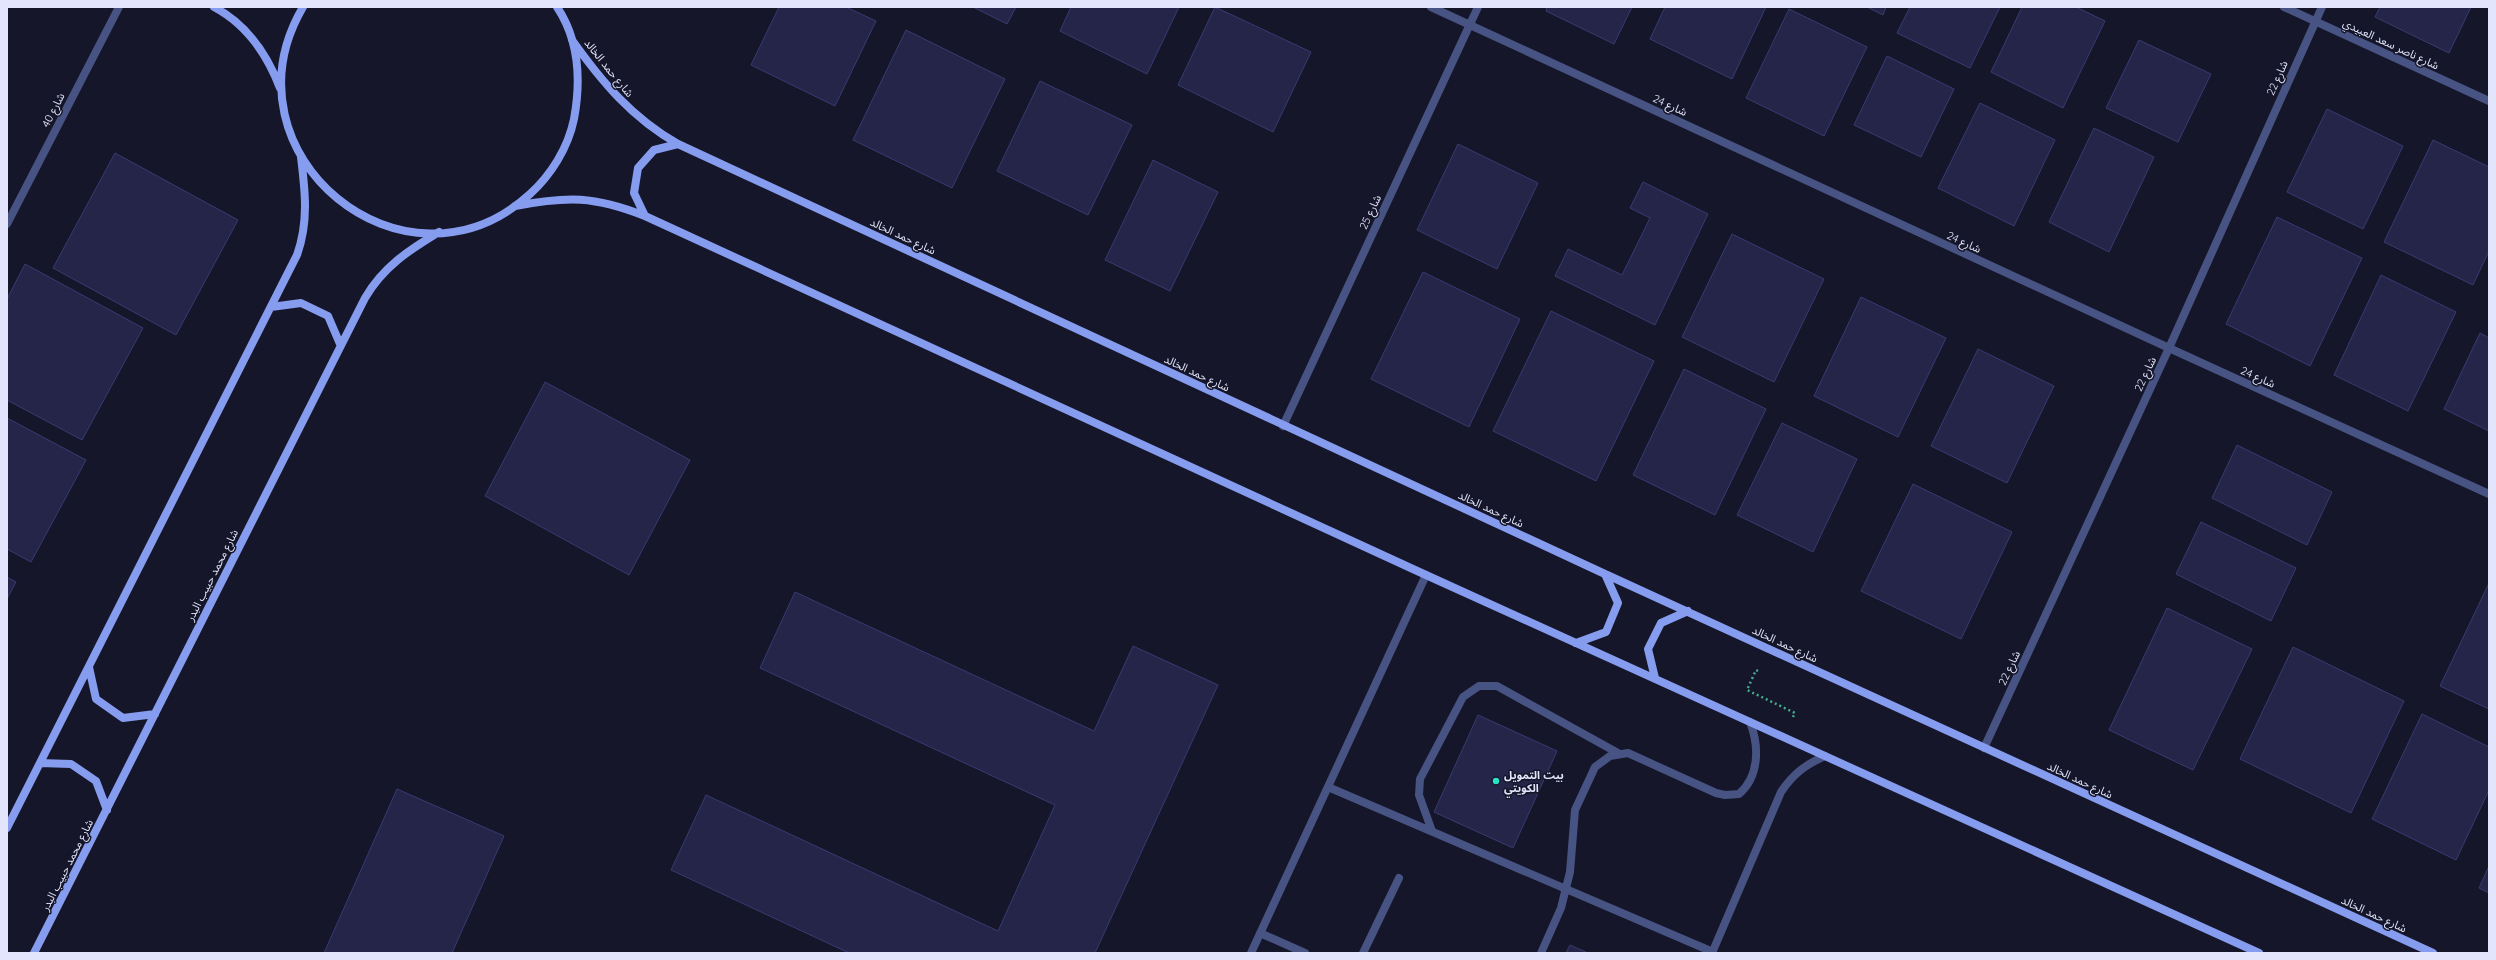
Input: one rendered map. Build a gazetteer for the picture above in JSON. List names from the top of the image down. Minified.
{"streets":{"street":["شارع ناصر سعد العبيدي","شارع حمد الخالد","شارع 22","شارع 24","شارع 40","شارع 25","شارع محمد حبيب البدر"]},"crossings":[["شارع ناصر سعد العبيدي","شارع 22"],["شارع حمد الخالد","شارع 22"],["شارع حمد الخالد","شارع 25"],["شارع 22","شارع 24"],["شارع 24","شارع 25"]],"places":["بيت التمويل الكويتي"]}
